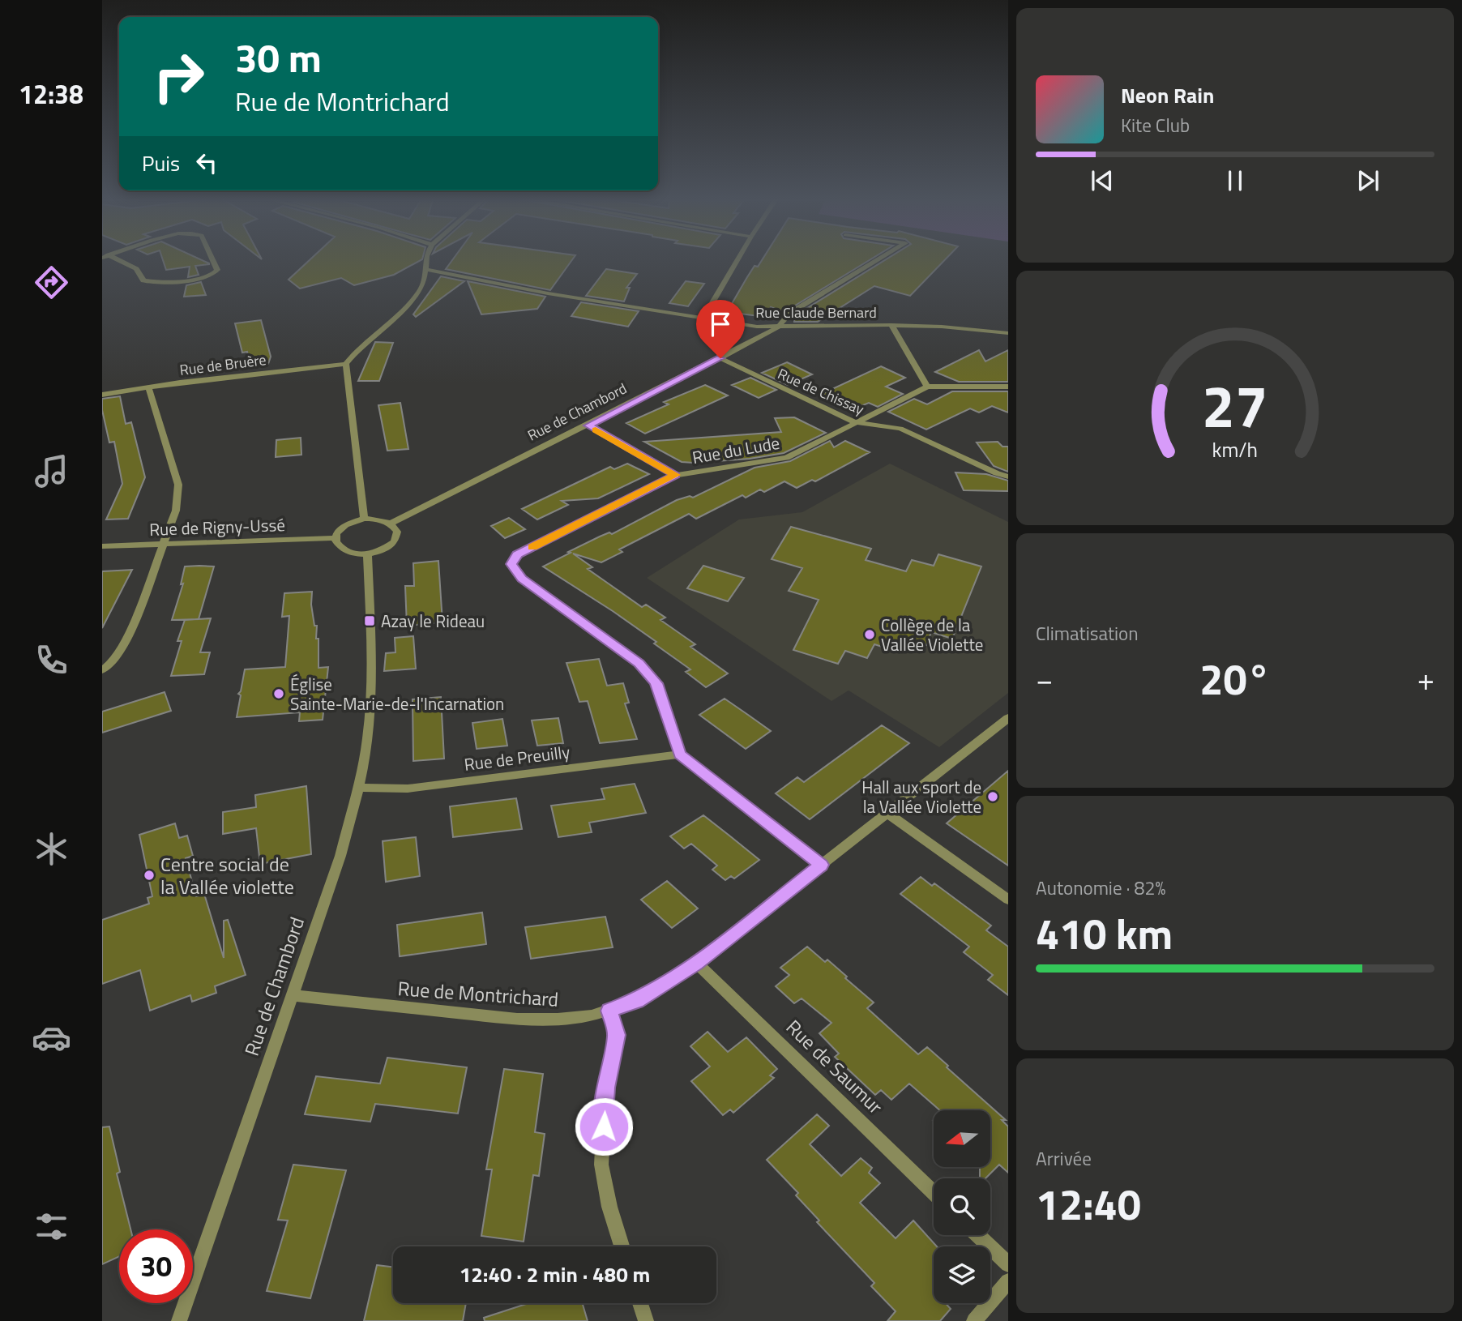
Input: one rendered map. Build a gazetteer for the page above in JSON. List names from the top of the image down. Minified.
{"streets":{"street":["Rue Claude Bernard","Rue de Bruère","Rue de Chissay","Rue de Chambord","Rue du Lude","Rue de Rigny-Ussé","Rue de Preuilly","Rue de Montrichard","Rue de Saumur"]},"crossings":[["Rue Claude Bernard","Rue de Chambord"],["Rue de Chissay","Rue de Chambord"],["Rue de Chissay","Rue du Lude"],["Rue de Chambord","Rue de Preuilly"],["Rue de Chambord","Rue de Montrichard"],["Rue du Lude","Rue de Preuilly"],["Rue de Montrichard","Rue de Saumur"]],"places":{"transit":["Azay le Rideau"],"other":["Collège de la Vallée Violette","Église Sainte-Marie-de-l'Incarnation","Hall aux sport de la Vallée Violette","Centre social de la Vallée violette"]},"north":"left","page":{"tabs":"12:38","turn":["30 m","Rue de Montrichard"],"song":["Neon Rain","Kite Club"],"then":"Puis","tile":["Climatisation",["Autonomie · 82%","410 km"],["Arrivée","12:40"]],"heat":["−","20°","+"],"limit":"30","trip":"12:40 · 2 min · 480 m","gauge":["27","km/h"]}}
